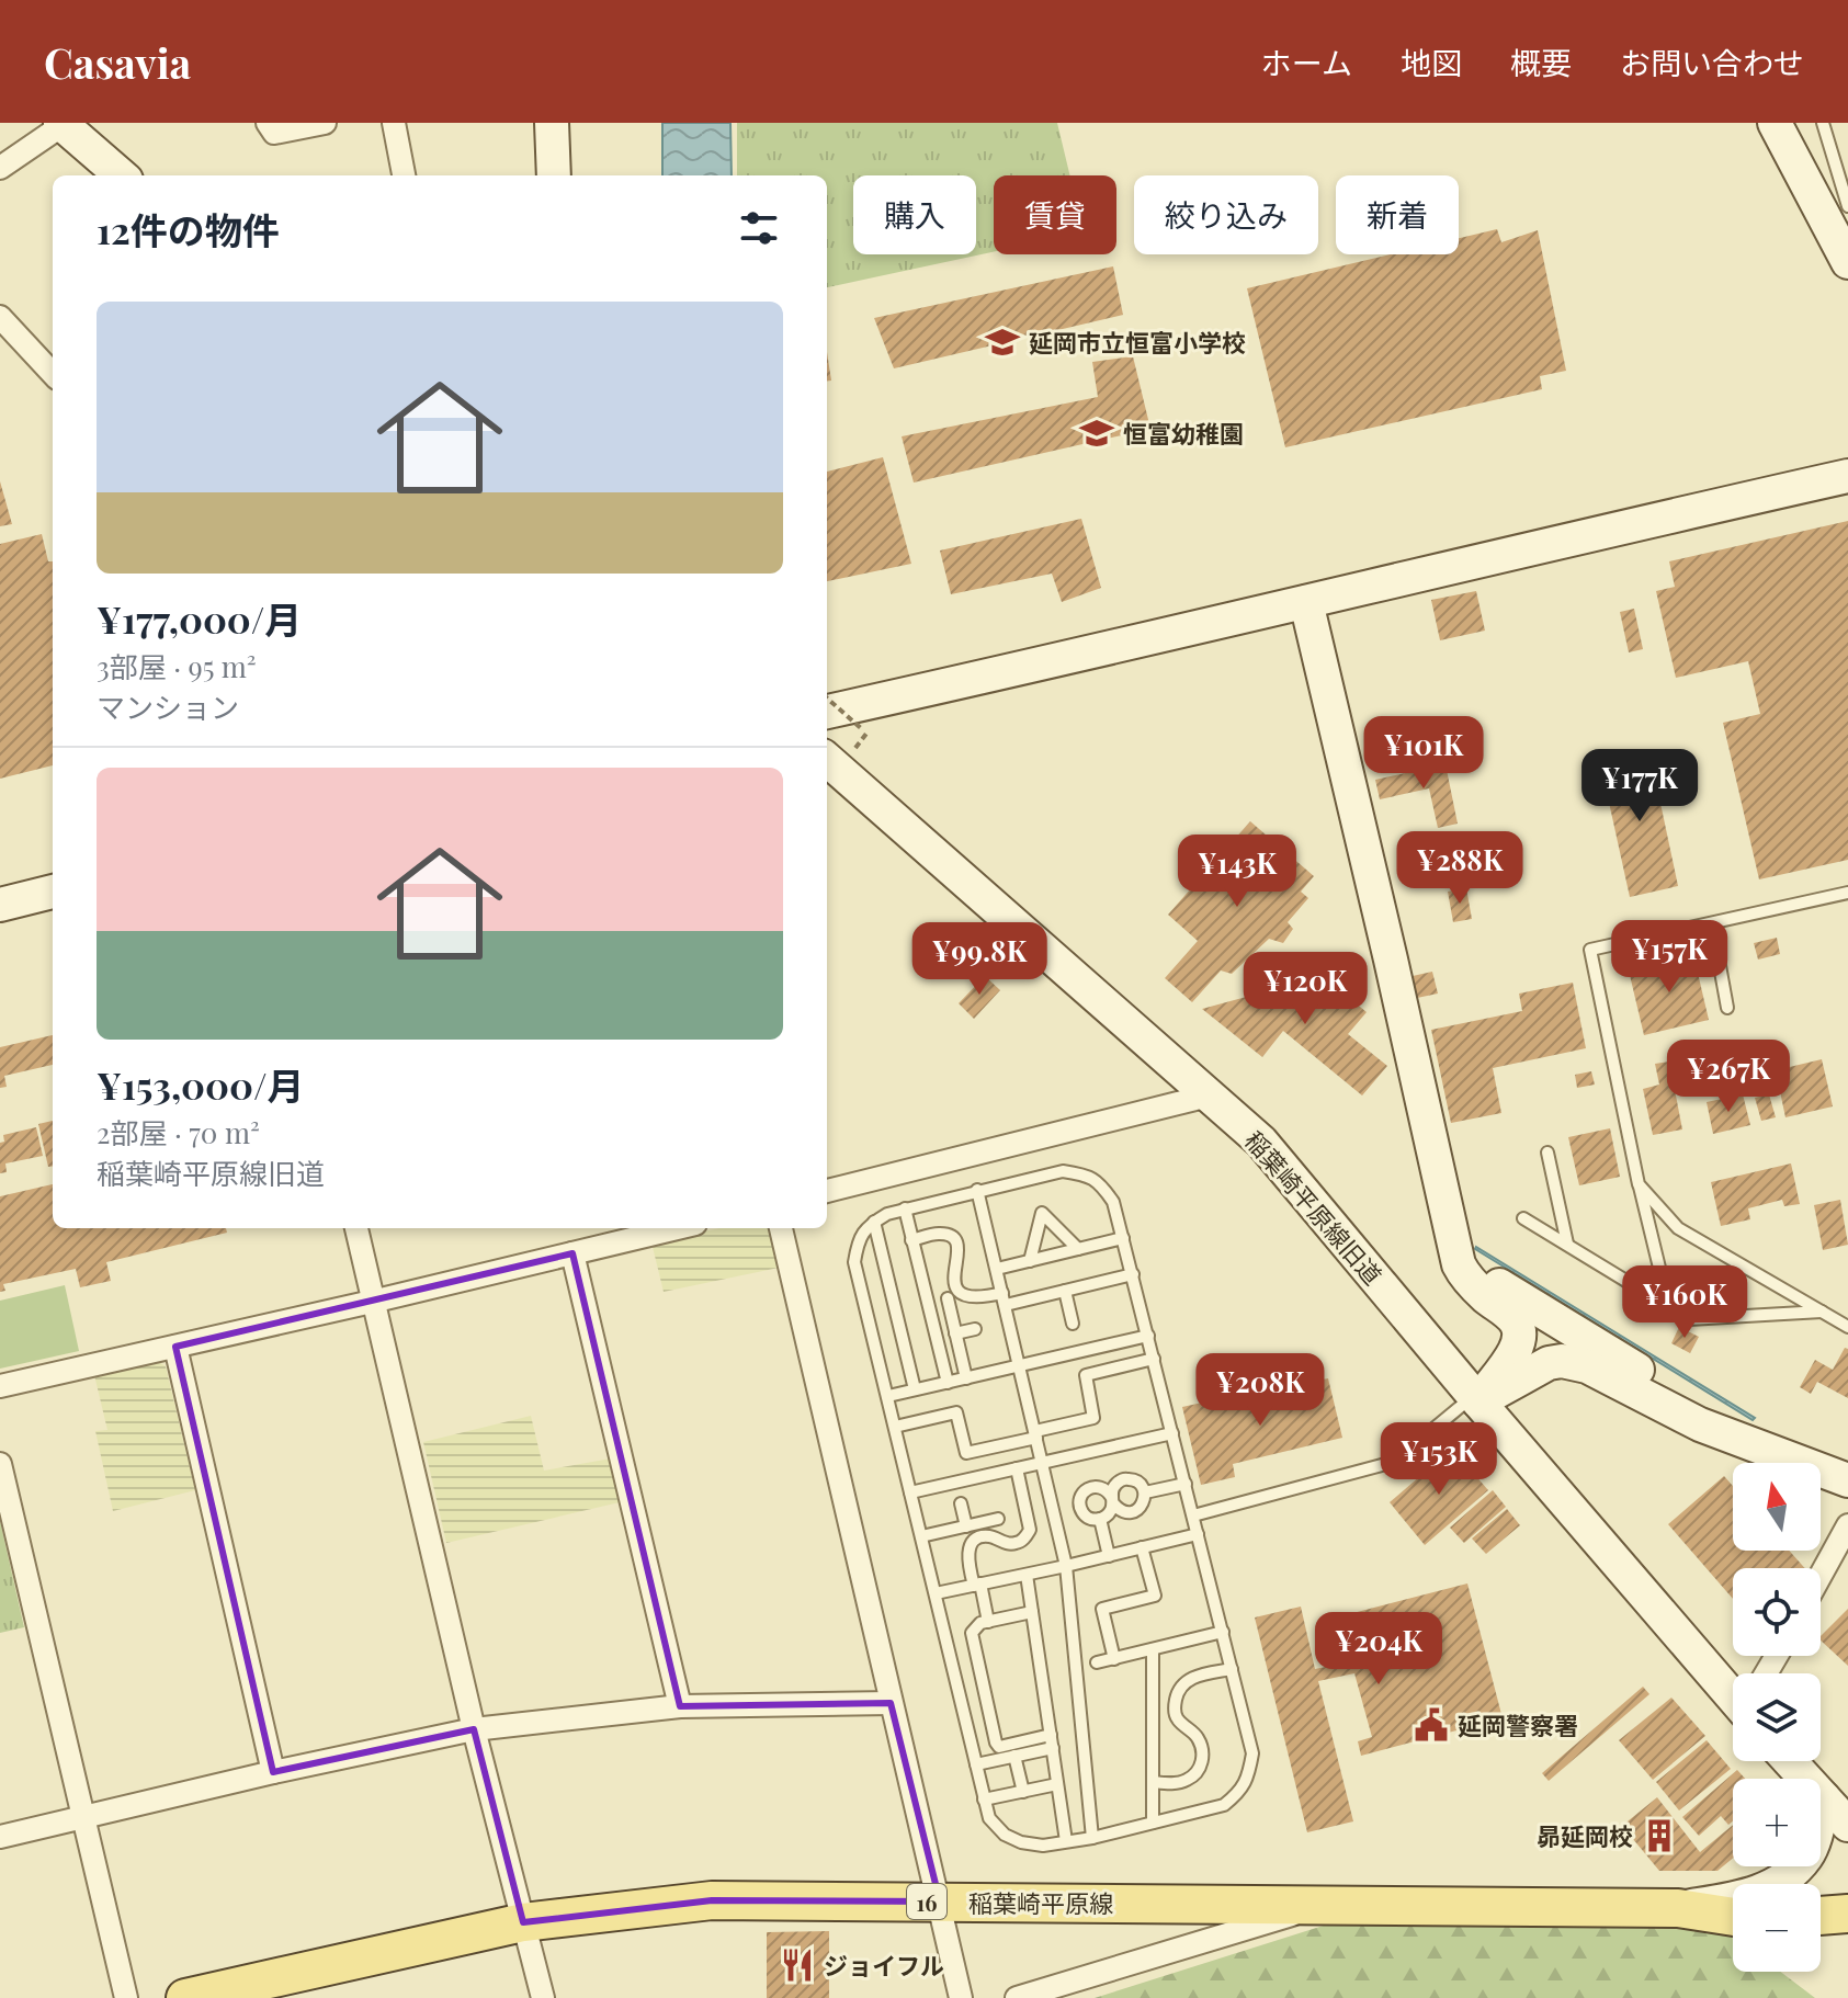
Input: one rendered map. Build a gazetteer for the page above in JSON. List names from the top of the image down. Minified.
{"streets":{"main road":["16","稲葉崎平原線"],"street":["稲葉崎平原線旧道"]},"places":{"school or university":["延岡市立恒富小学校","恒富幼稚園"],"public building":["延岡警察署"],"building":["昴延岡校"],"restaurant":["ジョイフル"]},"north":"top","page":{"header":"Casavia","nav":["ホーム","地図","概要","お問い合わせ"],"chip":["購入","賃貸","絞り込み","新着"],"heading":"12件の物件","list":[{"name":"¥177,000/月","note":"3部屋 · 95 m² · マンション"},{"name":"¥153,000/月","note":"2部屋 · 70 m² · 稲葉崎平原線旧道"}],"price":["¥101K","¥177K","¥288K","¥143K","¥157K","¥99.8K","¥120K","¥267K","¥160K","¥208K","¥153K","¥204K"],"map_buttons":["+","−"]}}
